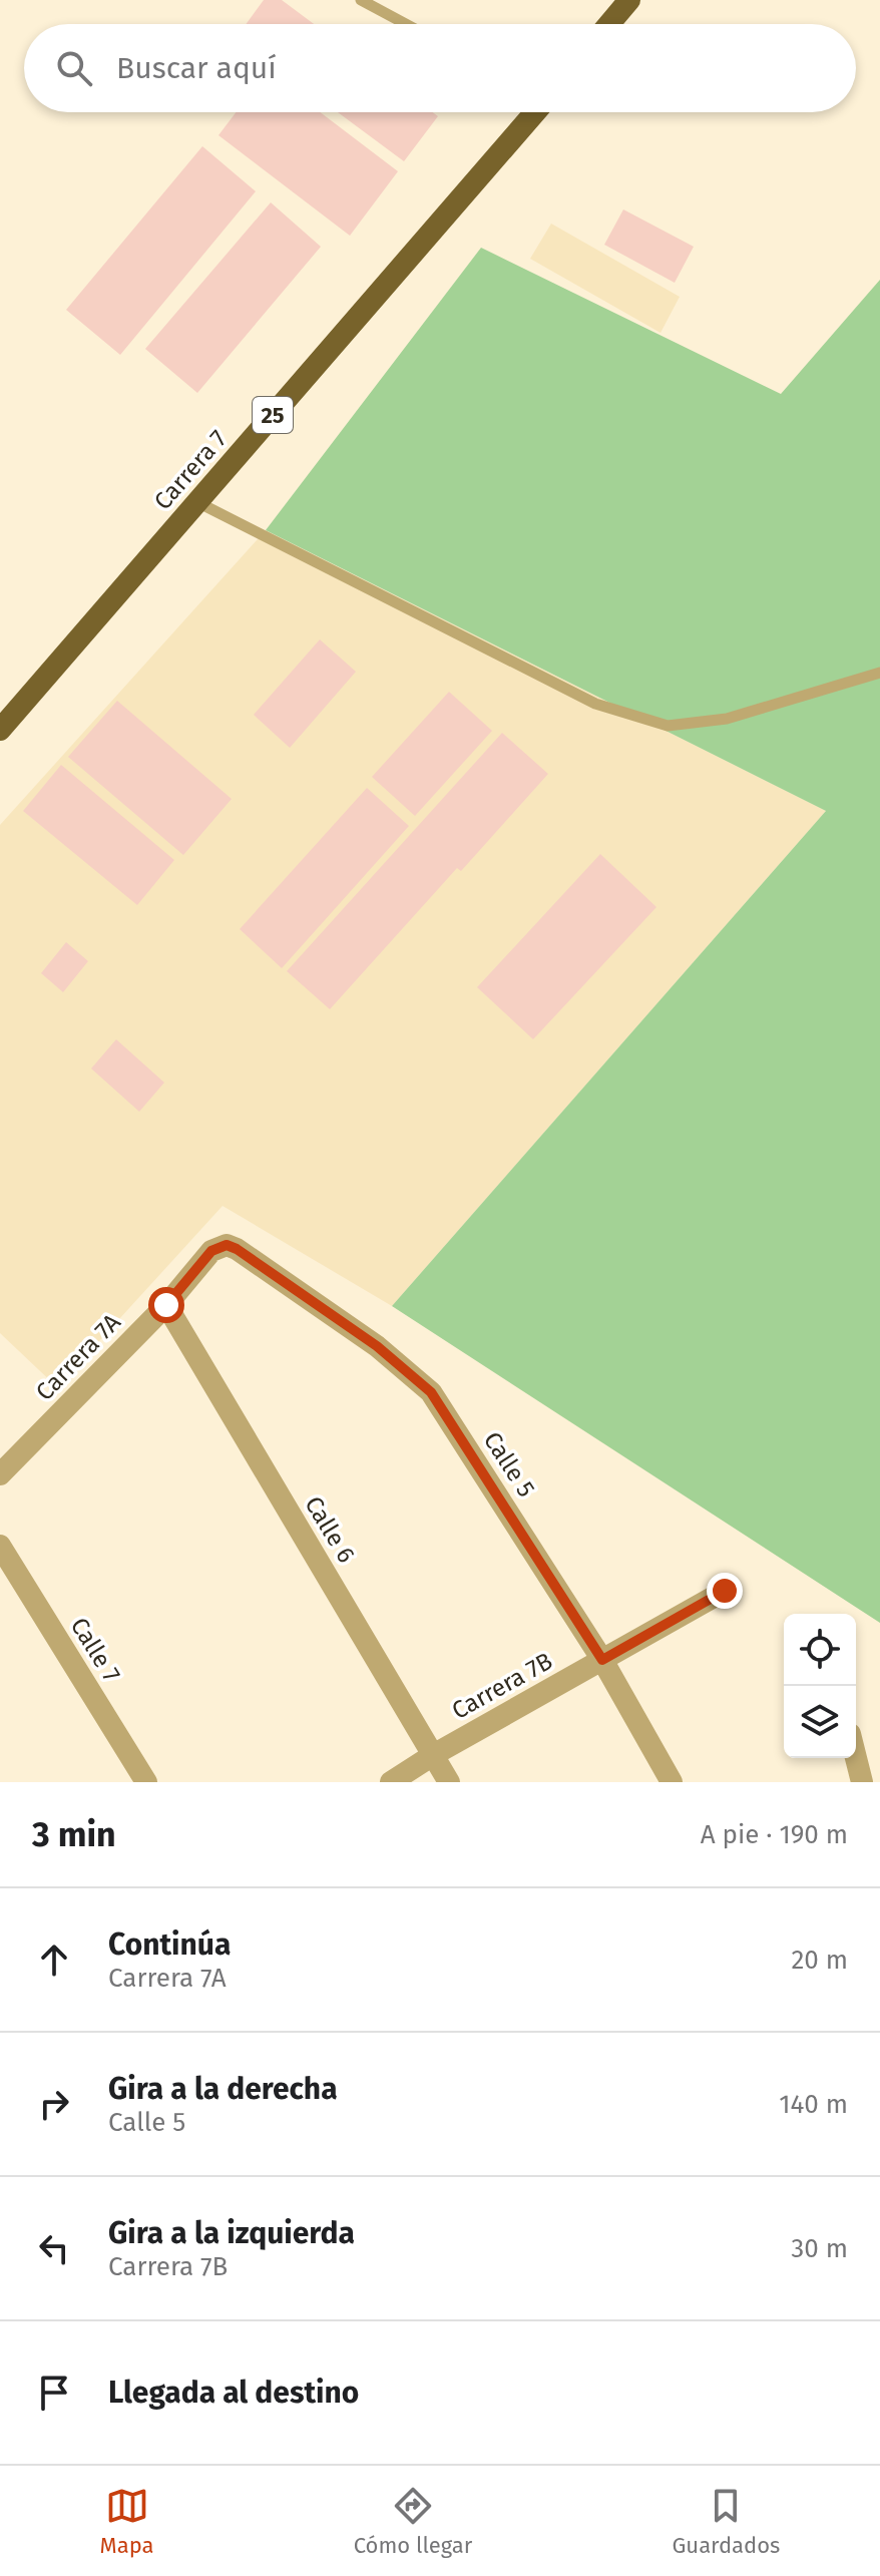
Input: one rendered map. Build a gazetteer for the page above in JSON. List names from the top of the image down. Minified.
{"streets":{"highway":["25","Carrera 7"],"street":["Carrera 7A","Calle 5","Calle 6","Calle 7","Carrera 7B"]},"crossings":[["Carrera 7A","Calle 5"],["Carrera 7A","Calle 6"],["Calle 5","Carrera 7B"],["Calle 6","Carrera 7B"]],"page":{"search":"Buscar aquí","heading":["3 min","A pie · 190 m"],"list":[["Continúa","Carrera 7A","20 m"],["Gira a la derecha","Calle 5","140 m"],["Gira a la izquierda","Carrera 7B","30 m"],"Llegada al destino"],"nav":["Mapa","Cómo llegar","Guardados"]}}
